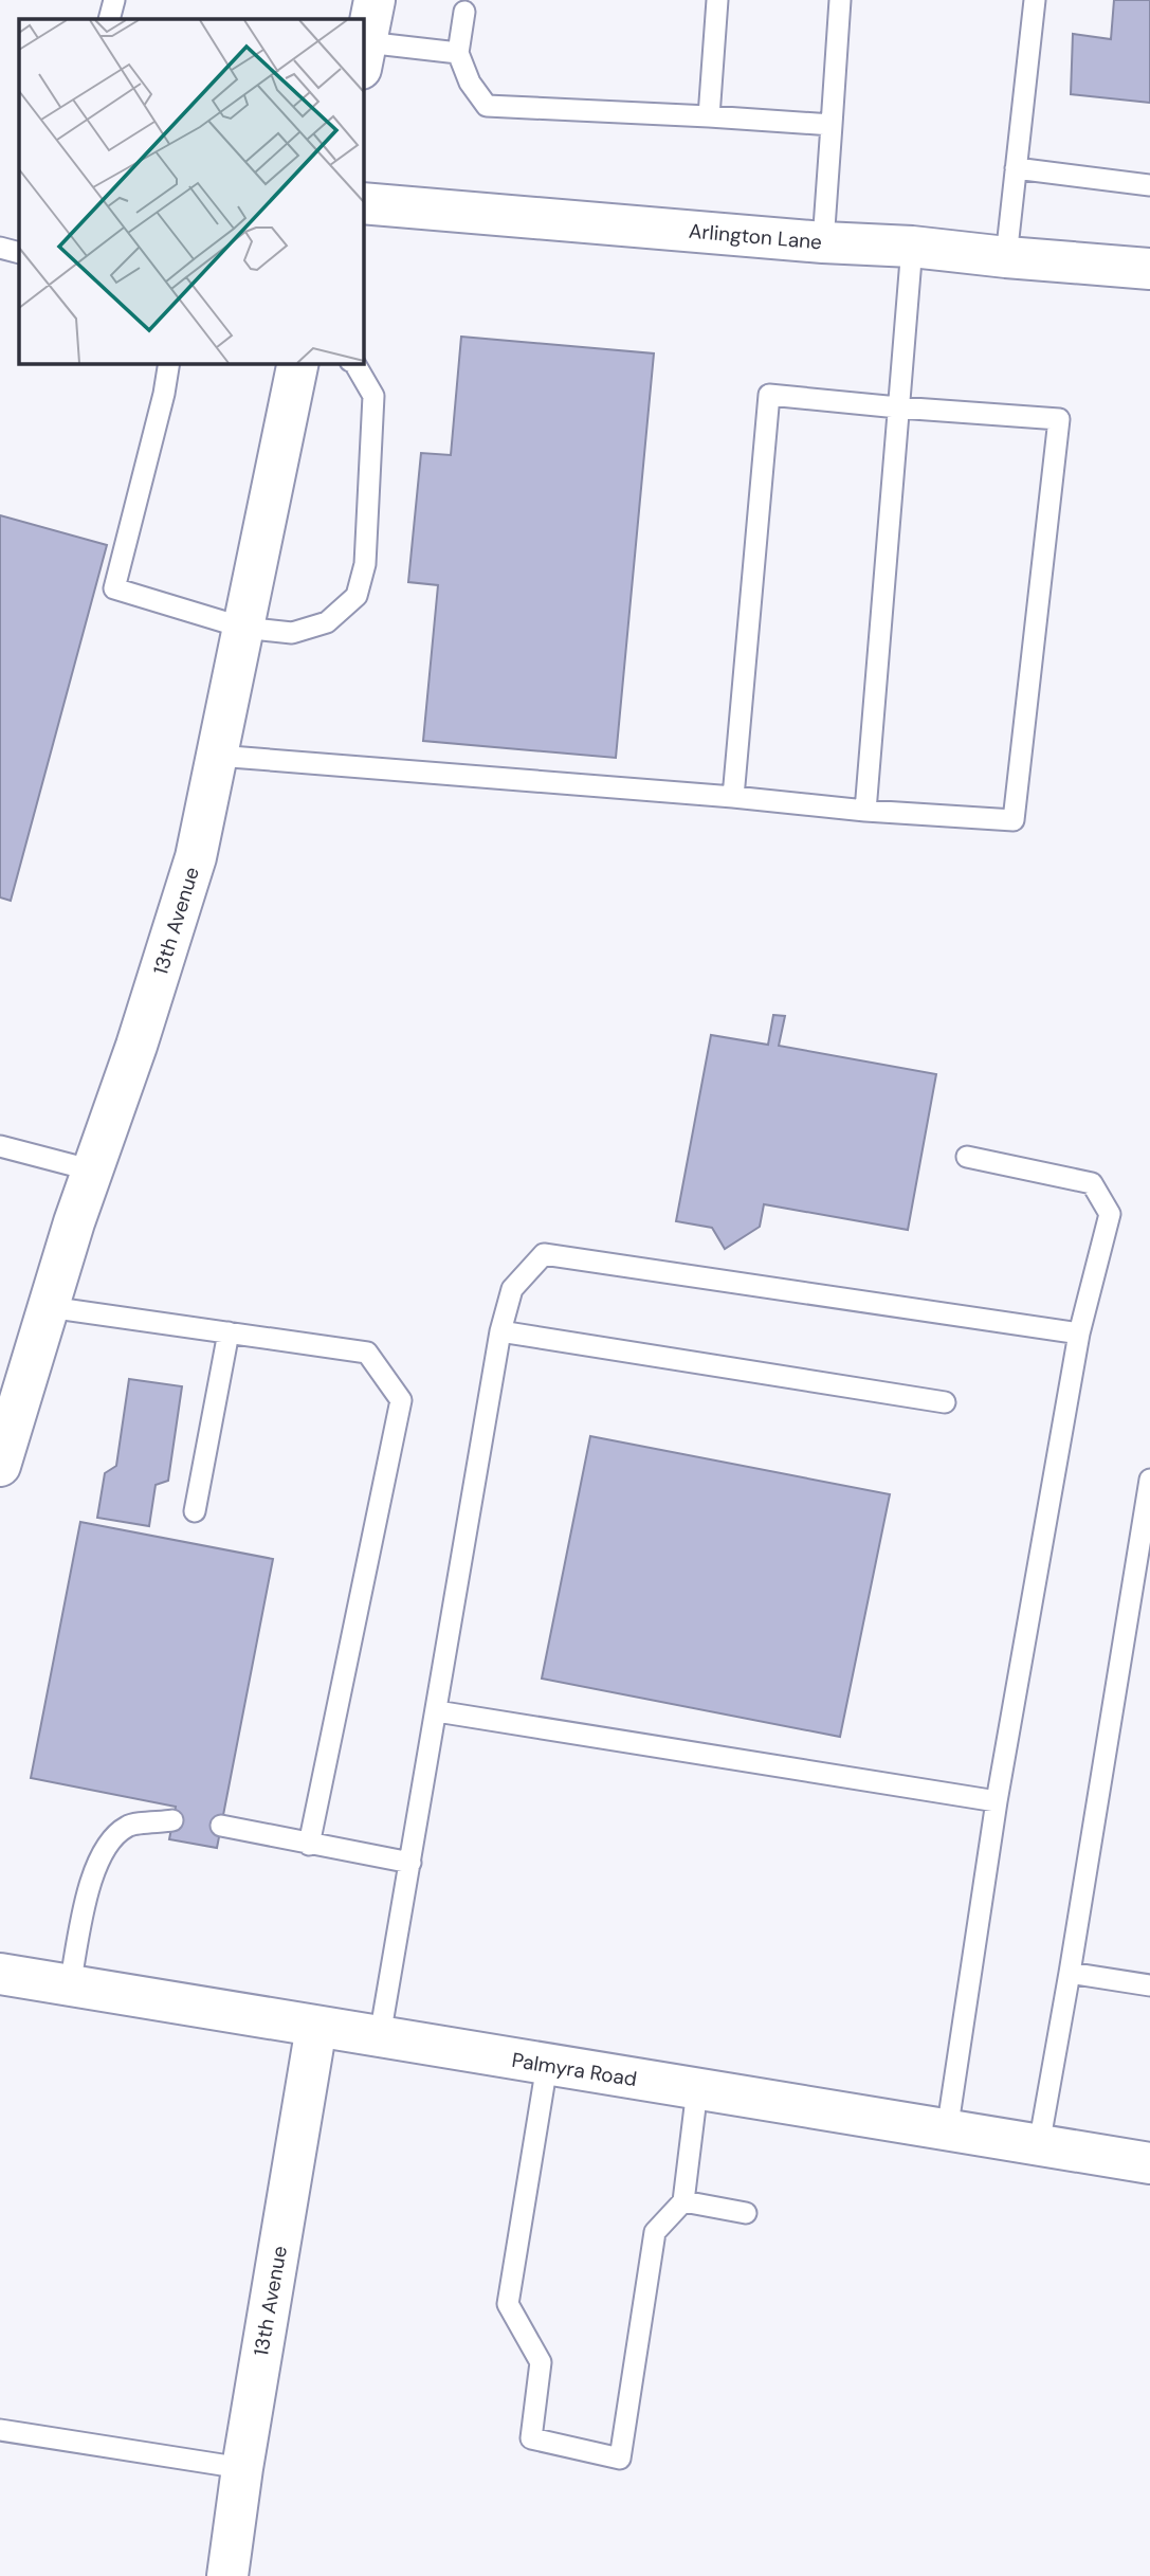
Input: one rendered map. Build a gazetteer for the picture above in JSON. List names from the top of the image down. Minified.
{"streets":{"street":["Arlington Lane","13th Avenue","Palmyra Road"]},"crossings":[["13th Avenue","Palmyra Road"]]}
